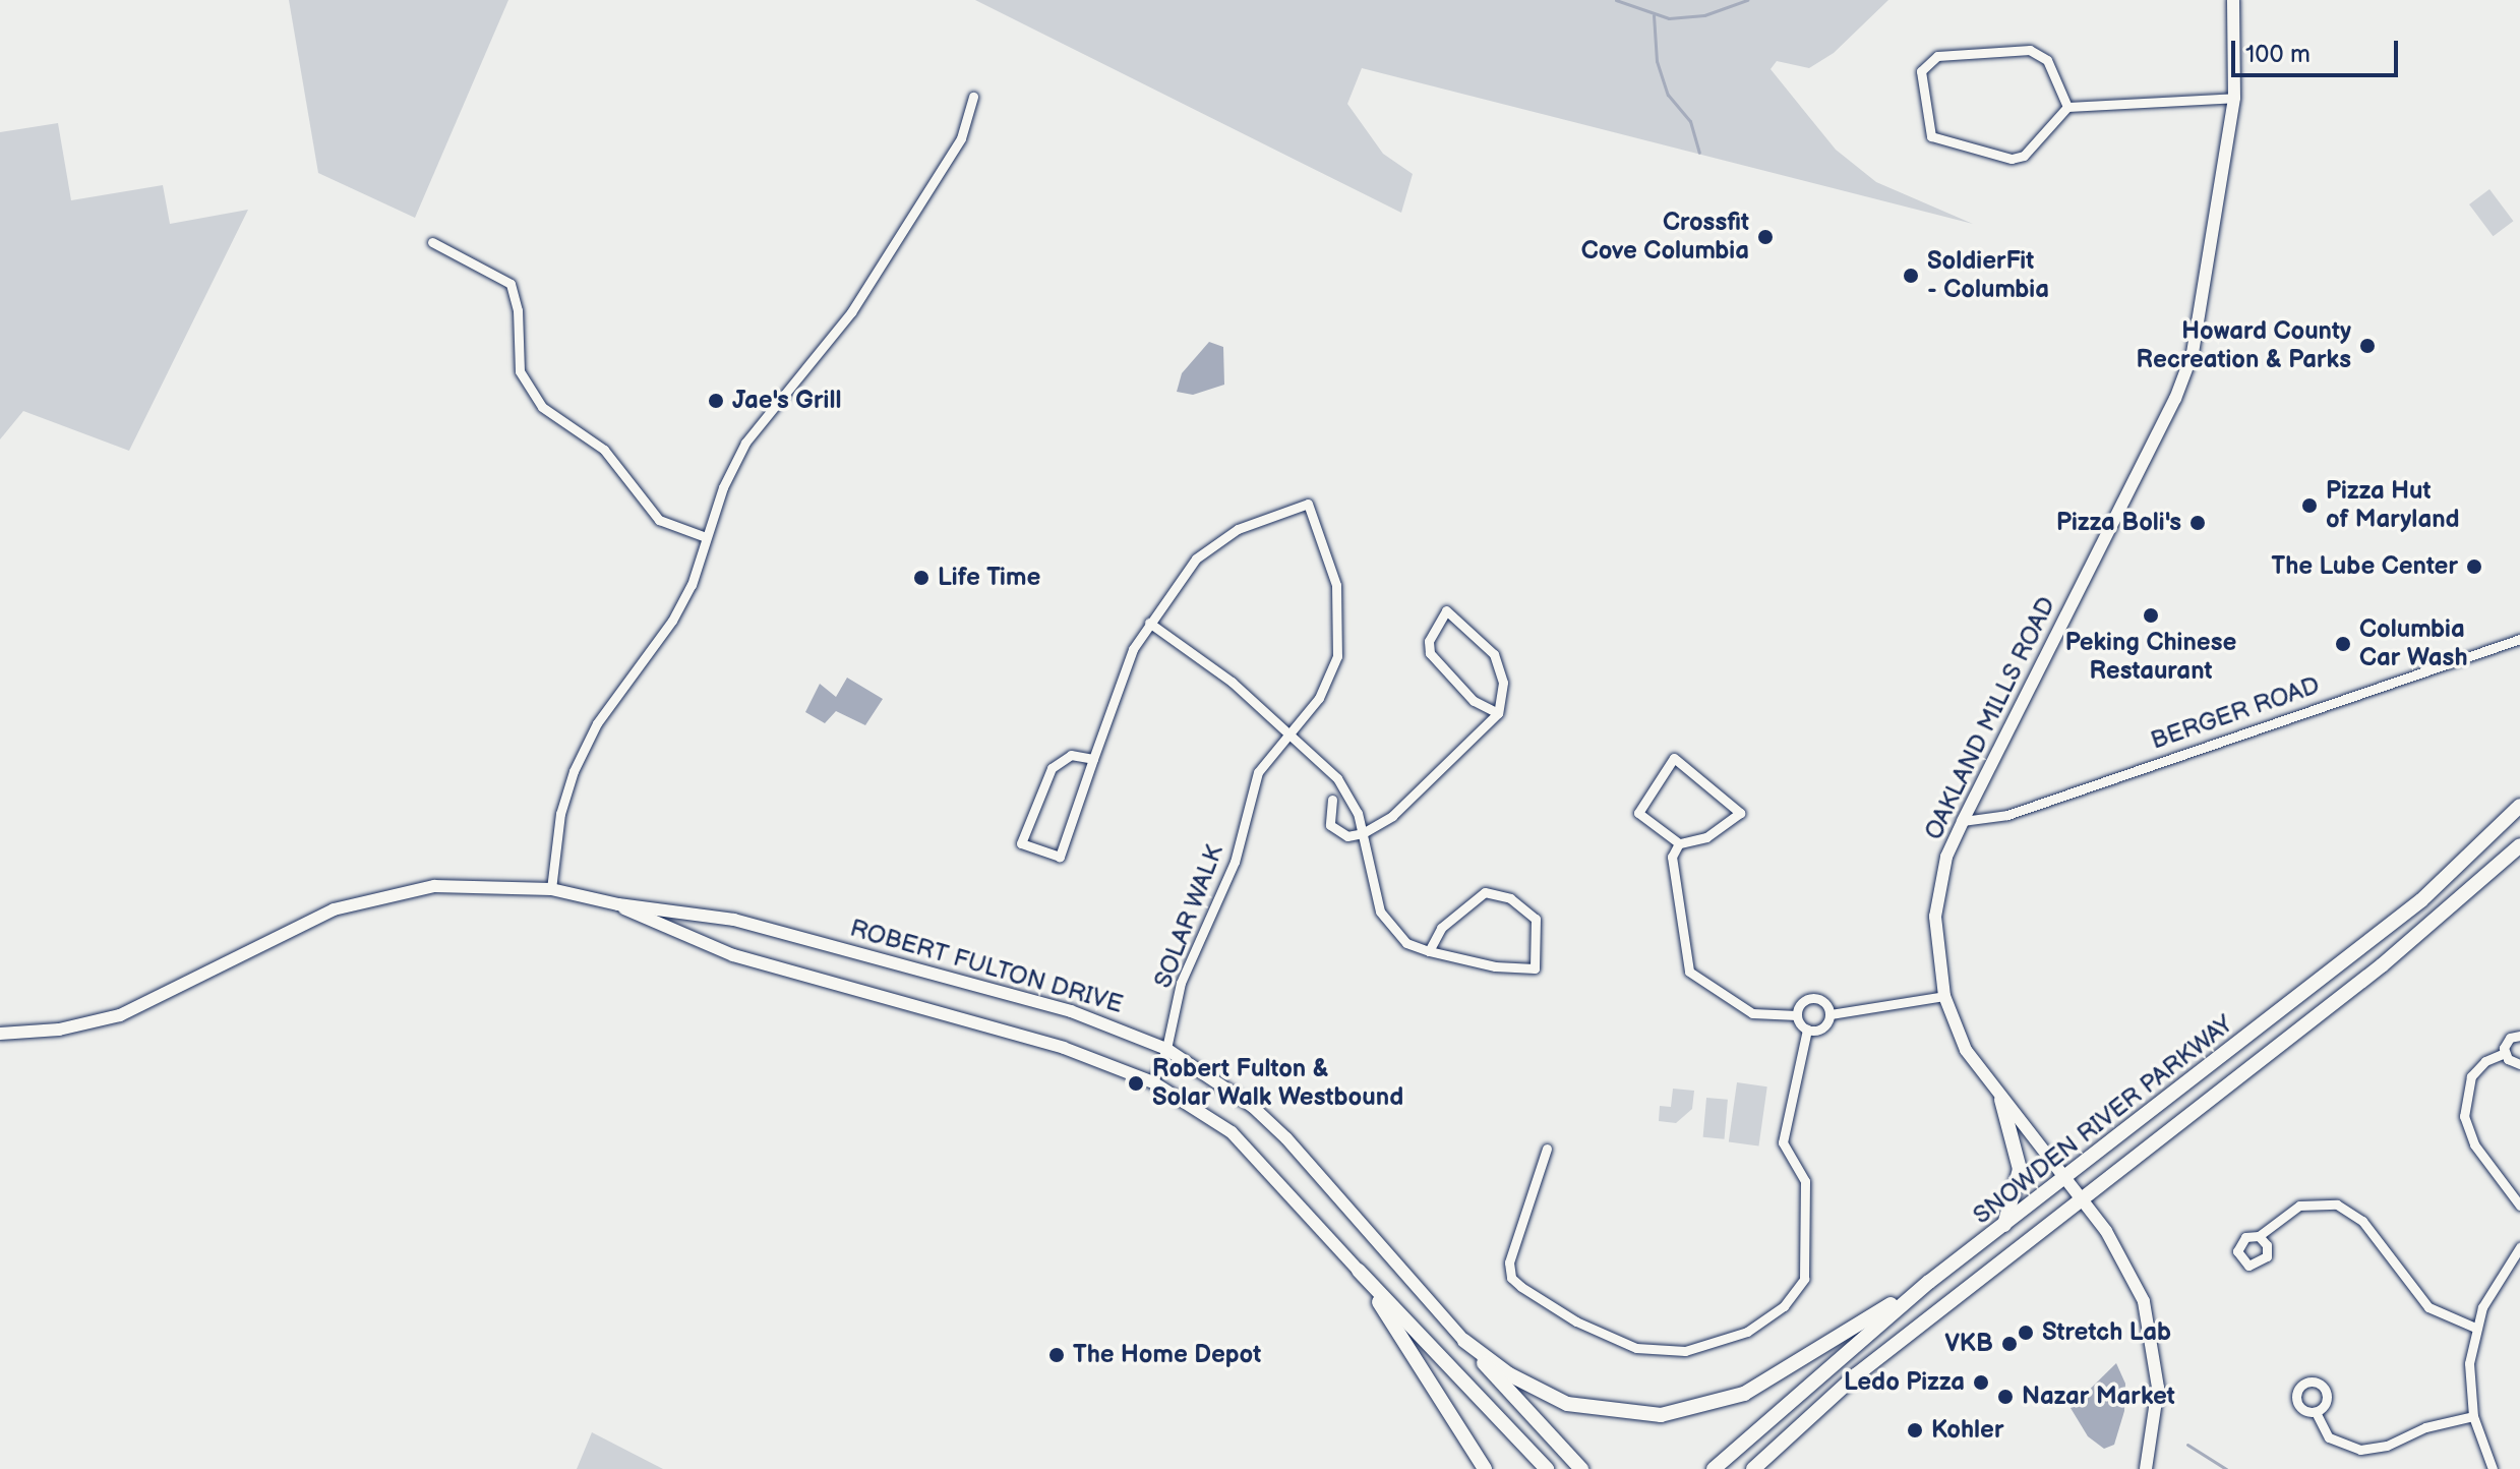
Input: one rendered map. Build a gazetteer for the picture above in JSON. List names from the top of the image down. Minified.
{"streets":{"main road":["SNOWDEN RIVER PARKWAY"],"street":["BERGER ROAD","OAKLAND MILLS ROAD","SOLAR WALK","ROBERT FULTON DRIVE"]},"crossings":[["BERGER ROAD","OAKLAND MILLS ROAD"],["OAKLAND MILLS ROAD","SNOWDEN RIVER PARKWAY"],["SOLAR WALK","ROBERT FULTON DRIVE"]],"places":["Crossfit Cove Columbia","SoldierFit - Columbia","Howard County Recreation & Parks","Jae's Grill","Pizza Hut of Maryland","Pizza Boli's","The Lube Center","Life Time","Peking Chinese Restaurant","Columbia Car Wash","Robert Fulton & Solar Walk Westbound","Stretch Lab","VKB","The Home Depot","Ledo Pizza","Nazar Market","Kohler"],"scale_bar":"100 m"}
